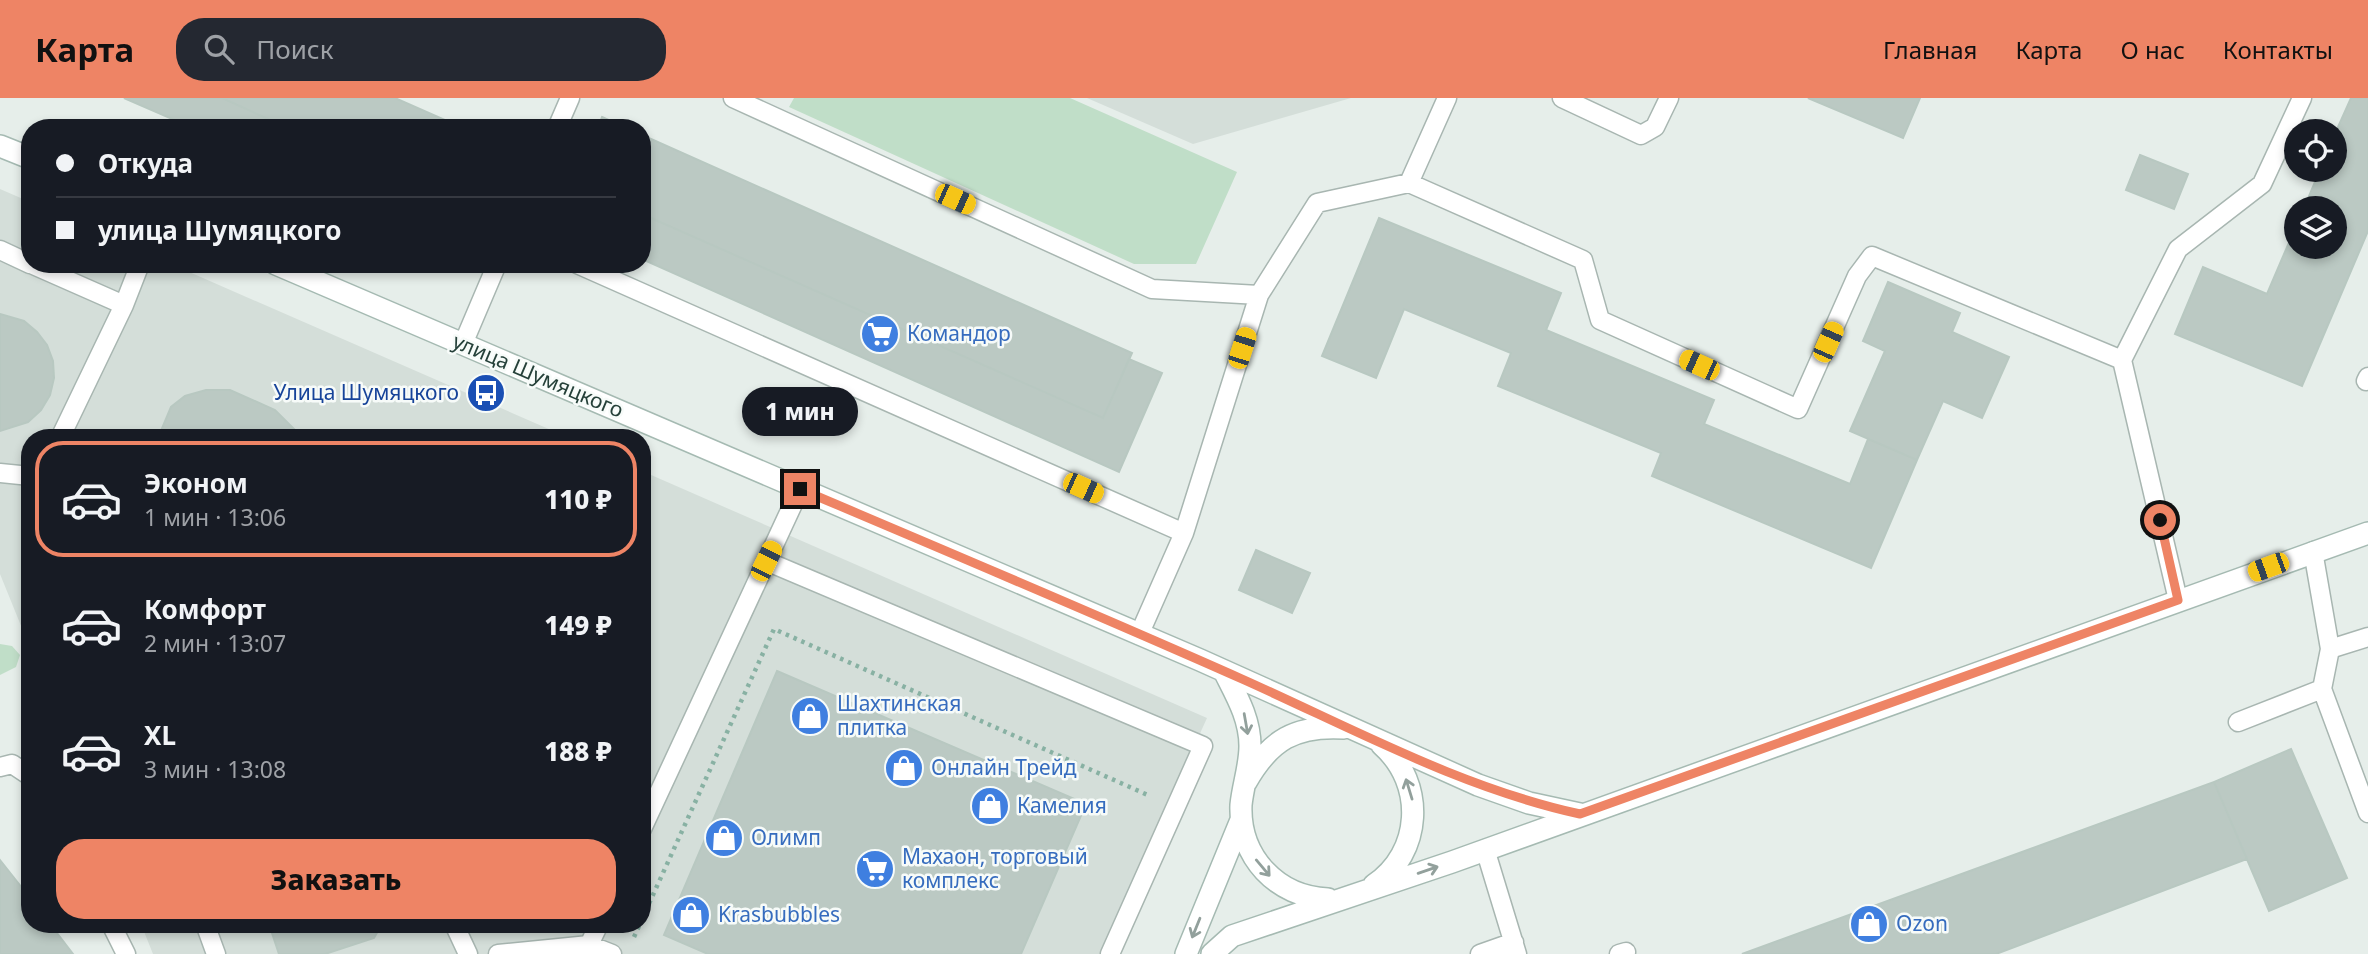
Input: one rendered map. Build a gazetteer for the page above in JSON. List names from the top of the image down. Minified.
{"streets":{"street":["улица Шумяцкого"]},"places":{"supermarket":["Командор","Махаон, торговый комплекс"],"bus stop":["Улица Шумяцкого"],"shop":["Шахтинская плитка","Онлайн Трейд","Камелия","Олимп","Krasbubbles","Ozon"]},"page":{"header":"Карта","search":"Поиск","nav":["Главная","Карта","О нас","Контакты"],"banner":["Откуда","улица Шумяцкого"],"bubble":"1 мин","list":[{"name":"Эконом","note":"1 мин · 13:06","value":"110 ₽"},{"name":"Комфорт","note":"2 мин · 13:07","value":"149 ₽"},{"name":"XL","note":"3 мин · 13:08","value":"188 ₽"}],"buttons":"Заказать"}}
